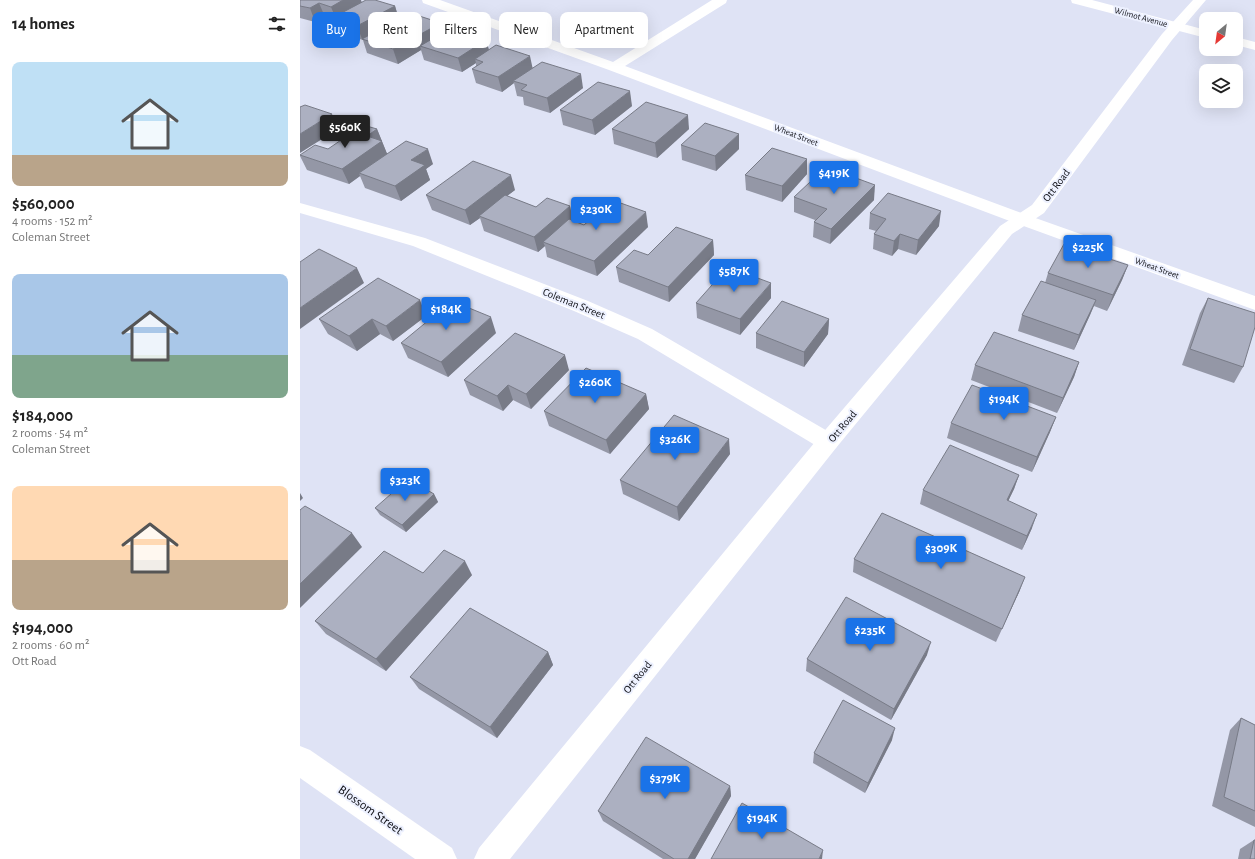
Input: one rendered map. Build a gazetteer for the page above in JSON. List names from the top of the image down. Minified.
{"streets":{"street":["Wilmot Avenue","Wheat Street","Ott Road","Coleman Street","Blossom Street"]},"crossings":[["Wilmot Avenue","Ott Road"],["Wheat Street","Ott Road"],["Ott Road","Coleman Street"]],"north":"bottom left","page":{"heading":"14 homes","chip":["Buy","Rent","Filters","New","Apartment"],"list":[{"name":"$560,000","note":"4 rooms · 152 m² · Coleman Street"},{"name":"$184,000","note":"2 rooms · 54 m² · Coleman Street"},{"name":"$194,000","note":"2 rooms · 60 m² · Ott Road"}],"price":["$560K","$419K","$230K","$225K","$587K","$184K","$260K","$194K","$326K","$323K","$309K","$235K","$379K","$194K"]}}
